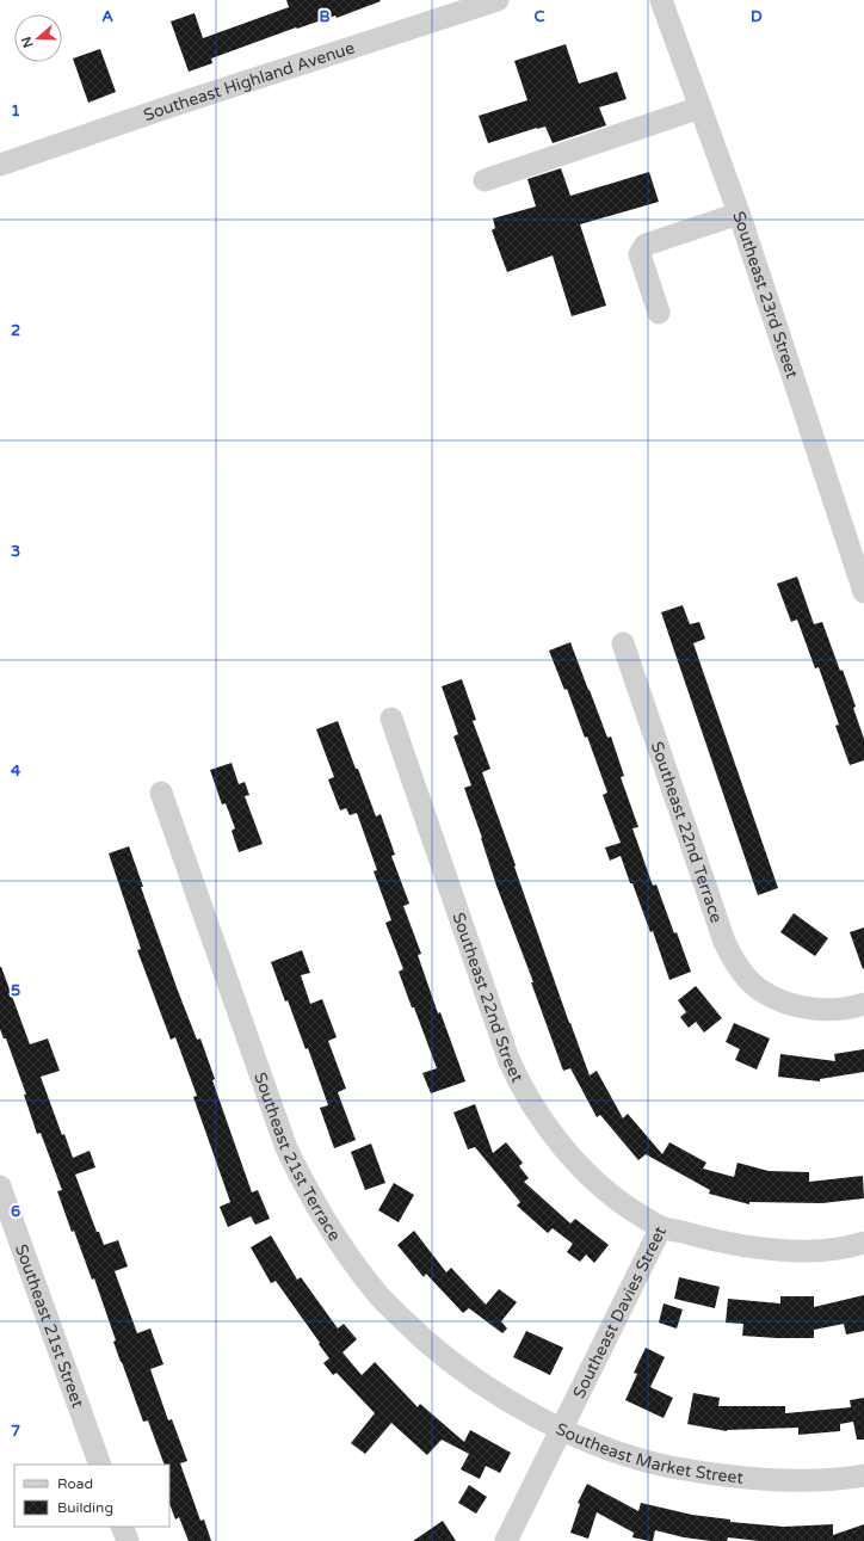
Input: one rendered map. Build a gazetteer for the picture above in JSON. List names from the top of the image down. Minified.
{"streets":{"street":["Southeast Highland Avenue","Southeast 23rd Street","Southeast 22nd Terrace","Southeast 22nd Street","Southeast 21st Terrace","Southeast Davies Street","Southeast 21st Street","Southeast Market Street"]},"crossings":[["Southeast 22nd Street","Southeast Davies Street"],["Southeast 21st Terrace","Southeast Davies Street"],["Southeast 21st Terrace","Southeast Market Street"],["Southeast Davies Street","Southeast Market Street"]],"legend":["Road","Building"],"north":"left","grid":{"columns":["A","B","C","D"],"rows":["1","2","3","4","5","6","7"]}}
